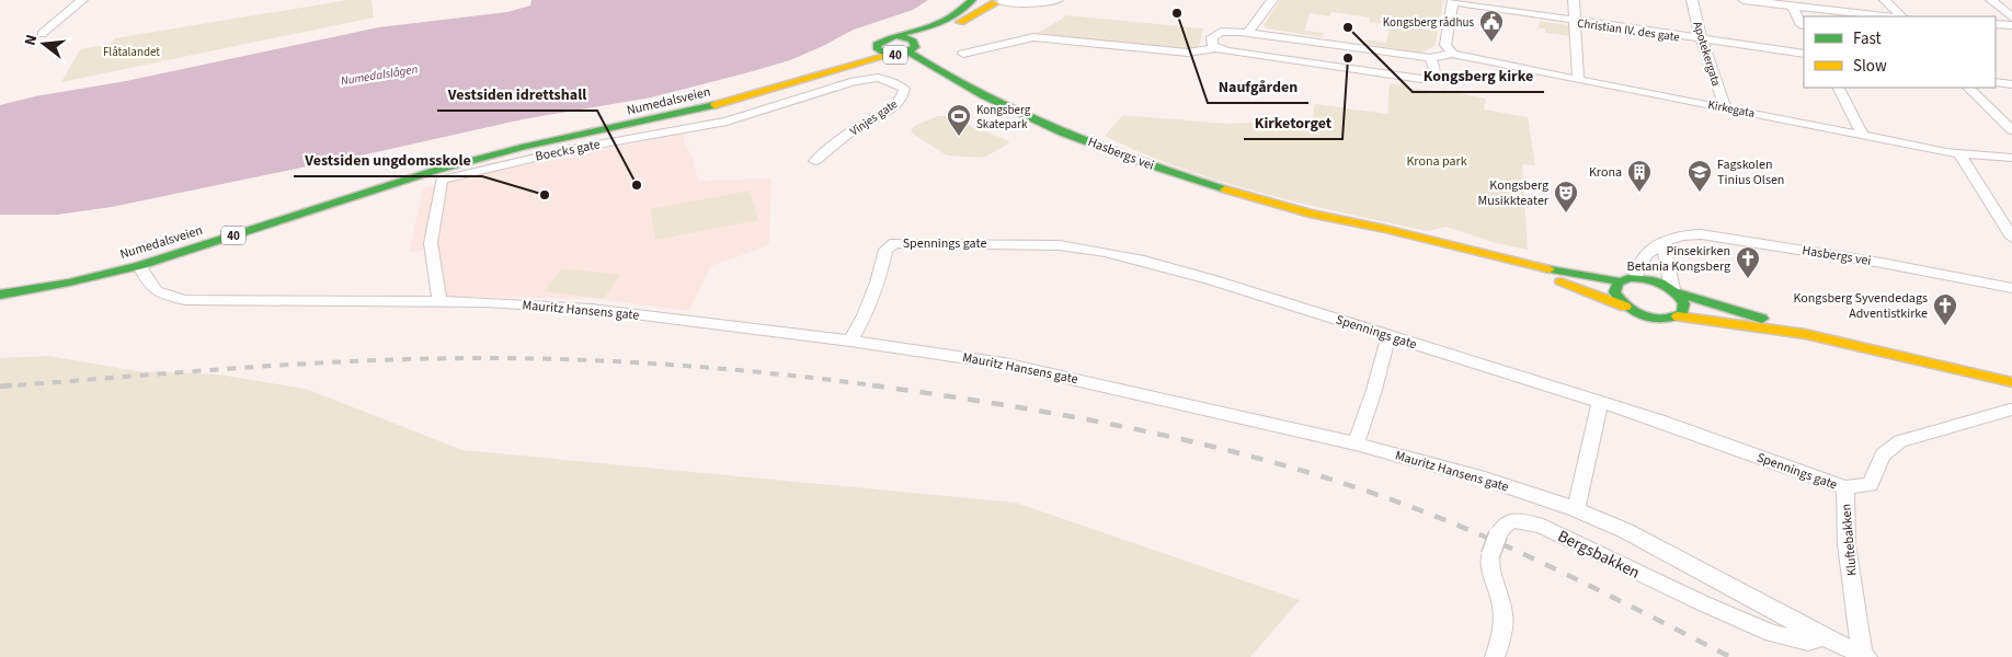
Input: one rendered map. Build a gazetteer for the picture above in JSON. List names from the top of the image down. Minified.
{"streets":{"street":["Christian IV. des gate","Apotekergata","40","Numedalsveien","Kirkegata","Vinjes gate","Boecks gate","Hasbergs vei","Spennings gate","Mauritz Hansens gate","Kluftebakken","Bergsbakken"]},"crossings":[["Christian IV. des gate","Apotekergata"],["Apotekergata","Kirkegata"],["40","Numedalsveien"],["40","Hasbergs vei"],["Numedalsveien","Mauritz Hansens gate"],["Vinjes gate","Boecks gate"],["Boecks gate","Mauritz Hansens gate"],["Spennings gate","Mauritz Hansens gate"],["Spennings gate","Kluftebakken"],["Mauritz Hansens gate","Kluftebakken"],["Mauritz Hansens gate","Bergsbakken"]],"water":["Numedalslågen"],"parks":["Flåtalandet","Krona park"],"places":{"other":["Naufgården","Kongsberg kirke","Kirketorget","Vestsiden idrettshall","Vestsiden ungdomsskole"],"public building":["Kongsberg rådhus"],"sports":["Kongsberg Skatepark"],"building":["Krona"],"school or university":["Fagskolen Tinius Olsen"],"theatre":["Kongsberg Musikkteater"],"church":["Pinsekirken Betania Kongsberg","Kongsberg Syvendedags Adventistkirke"]},"legend":["Fast","Slow"],"north":"left"}
